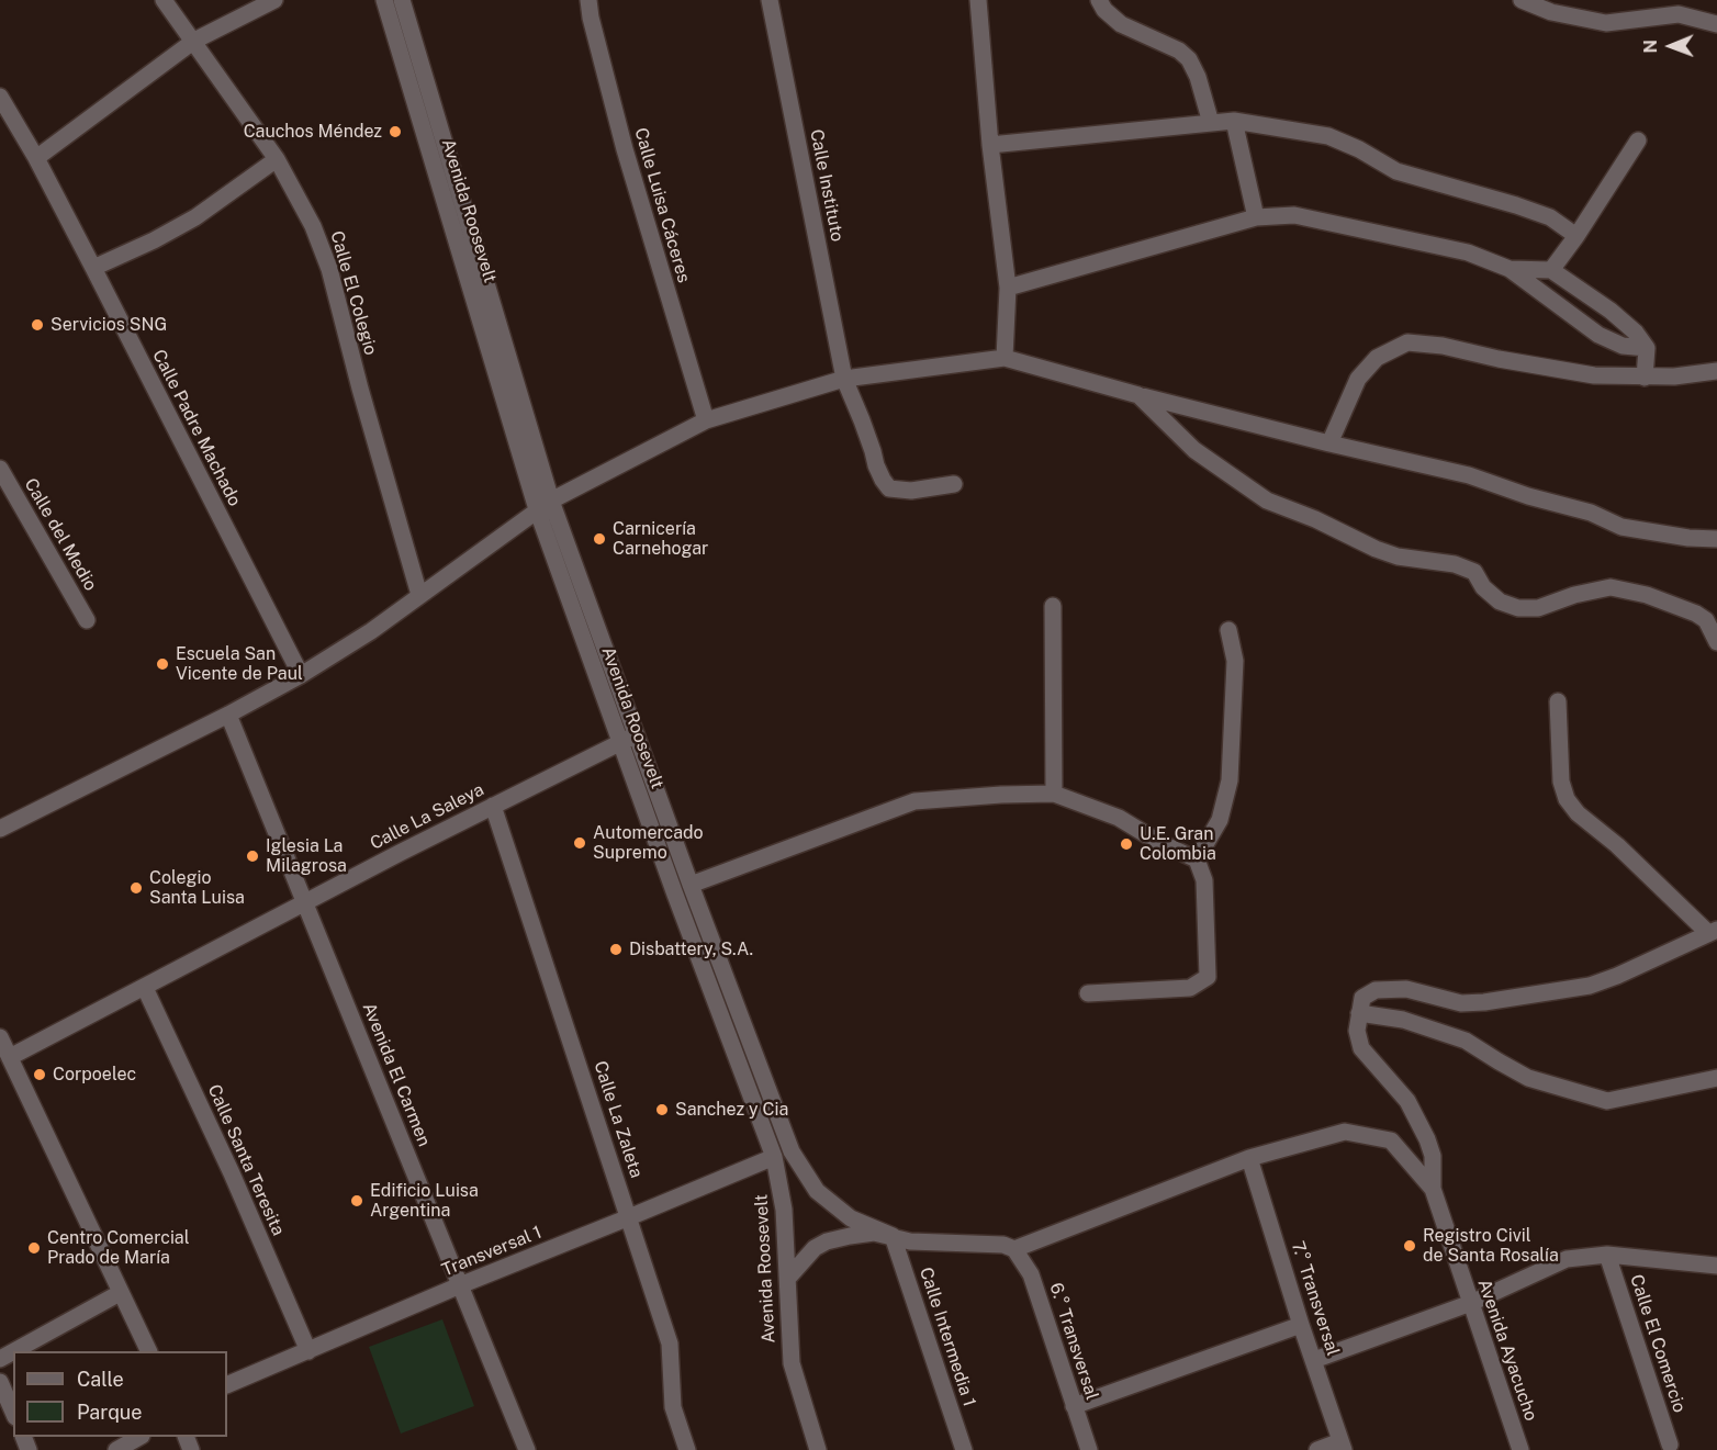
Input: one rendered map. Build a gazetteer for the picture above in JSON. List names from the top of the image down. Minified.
{"streets":{"street":["Calle Instituto","Calle Luisa Cáceres","Avenida Roosevelt","Calle El Colegio","Calle Padre Machado","Calle del Medio","Calle La Saleya","Avenida El Carmen","Calle La Zaleta","Calle Santa Teresita","Transversal 1","7.° Transversal","Calle Intermedia 1","6.° Transversal","Calle El Comercio","Avenida Ayacucho"]},"crossings":[["Avenida Roosevelt","Calle La Saleya"],["Avenida Roosevelt","Transversal 1"],["Avenida Roosevelt","Calle Intermedia 1"],["Calle La Saleya","Avenida El Carmen"],["Calle La Saleya","Calle La Zaleta"],["Calle La Saleya","Calle Santa Teresita"],["Avenida El Carmen","Transversal 1"],["Calle La Zaleta","Transversal 1"],["Calle Santa Teresita","Transversal 1"]],"places":["Cauchos Méndez","Servicios SNG","Carnicería Carnehogar","Escuela San Vicente de Paul","Automercado Supremo","U.E. Gran Colombia","Iglesia La Milagrosa","Colegio Santa Luisa","Disbattery, S.A.","Corpoelec","Sanchez y Cia","Edificio Luisa Argentina","Registro Civil de Santa Rosalía","Centro Comercial Prado de María"],"legend":["Calle","Parque"],"north":"left"}
